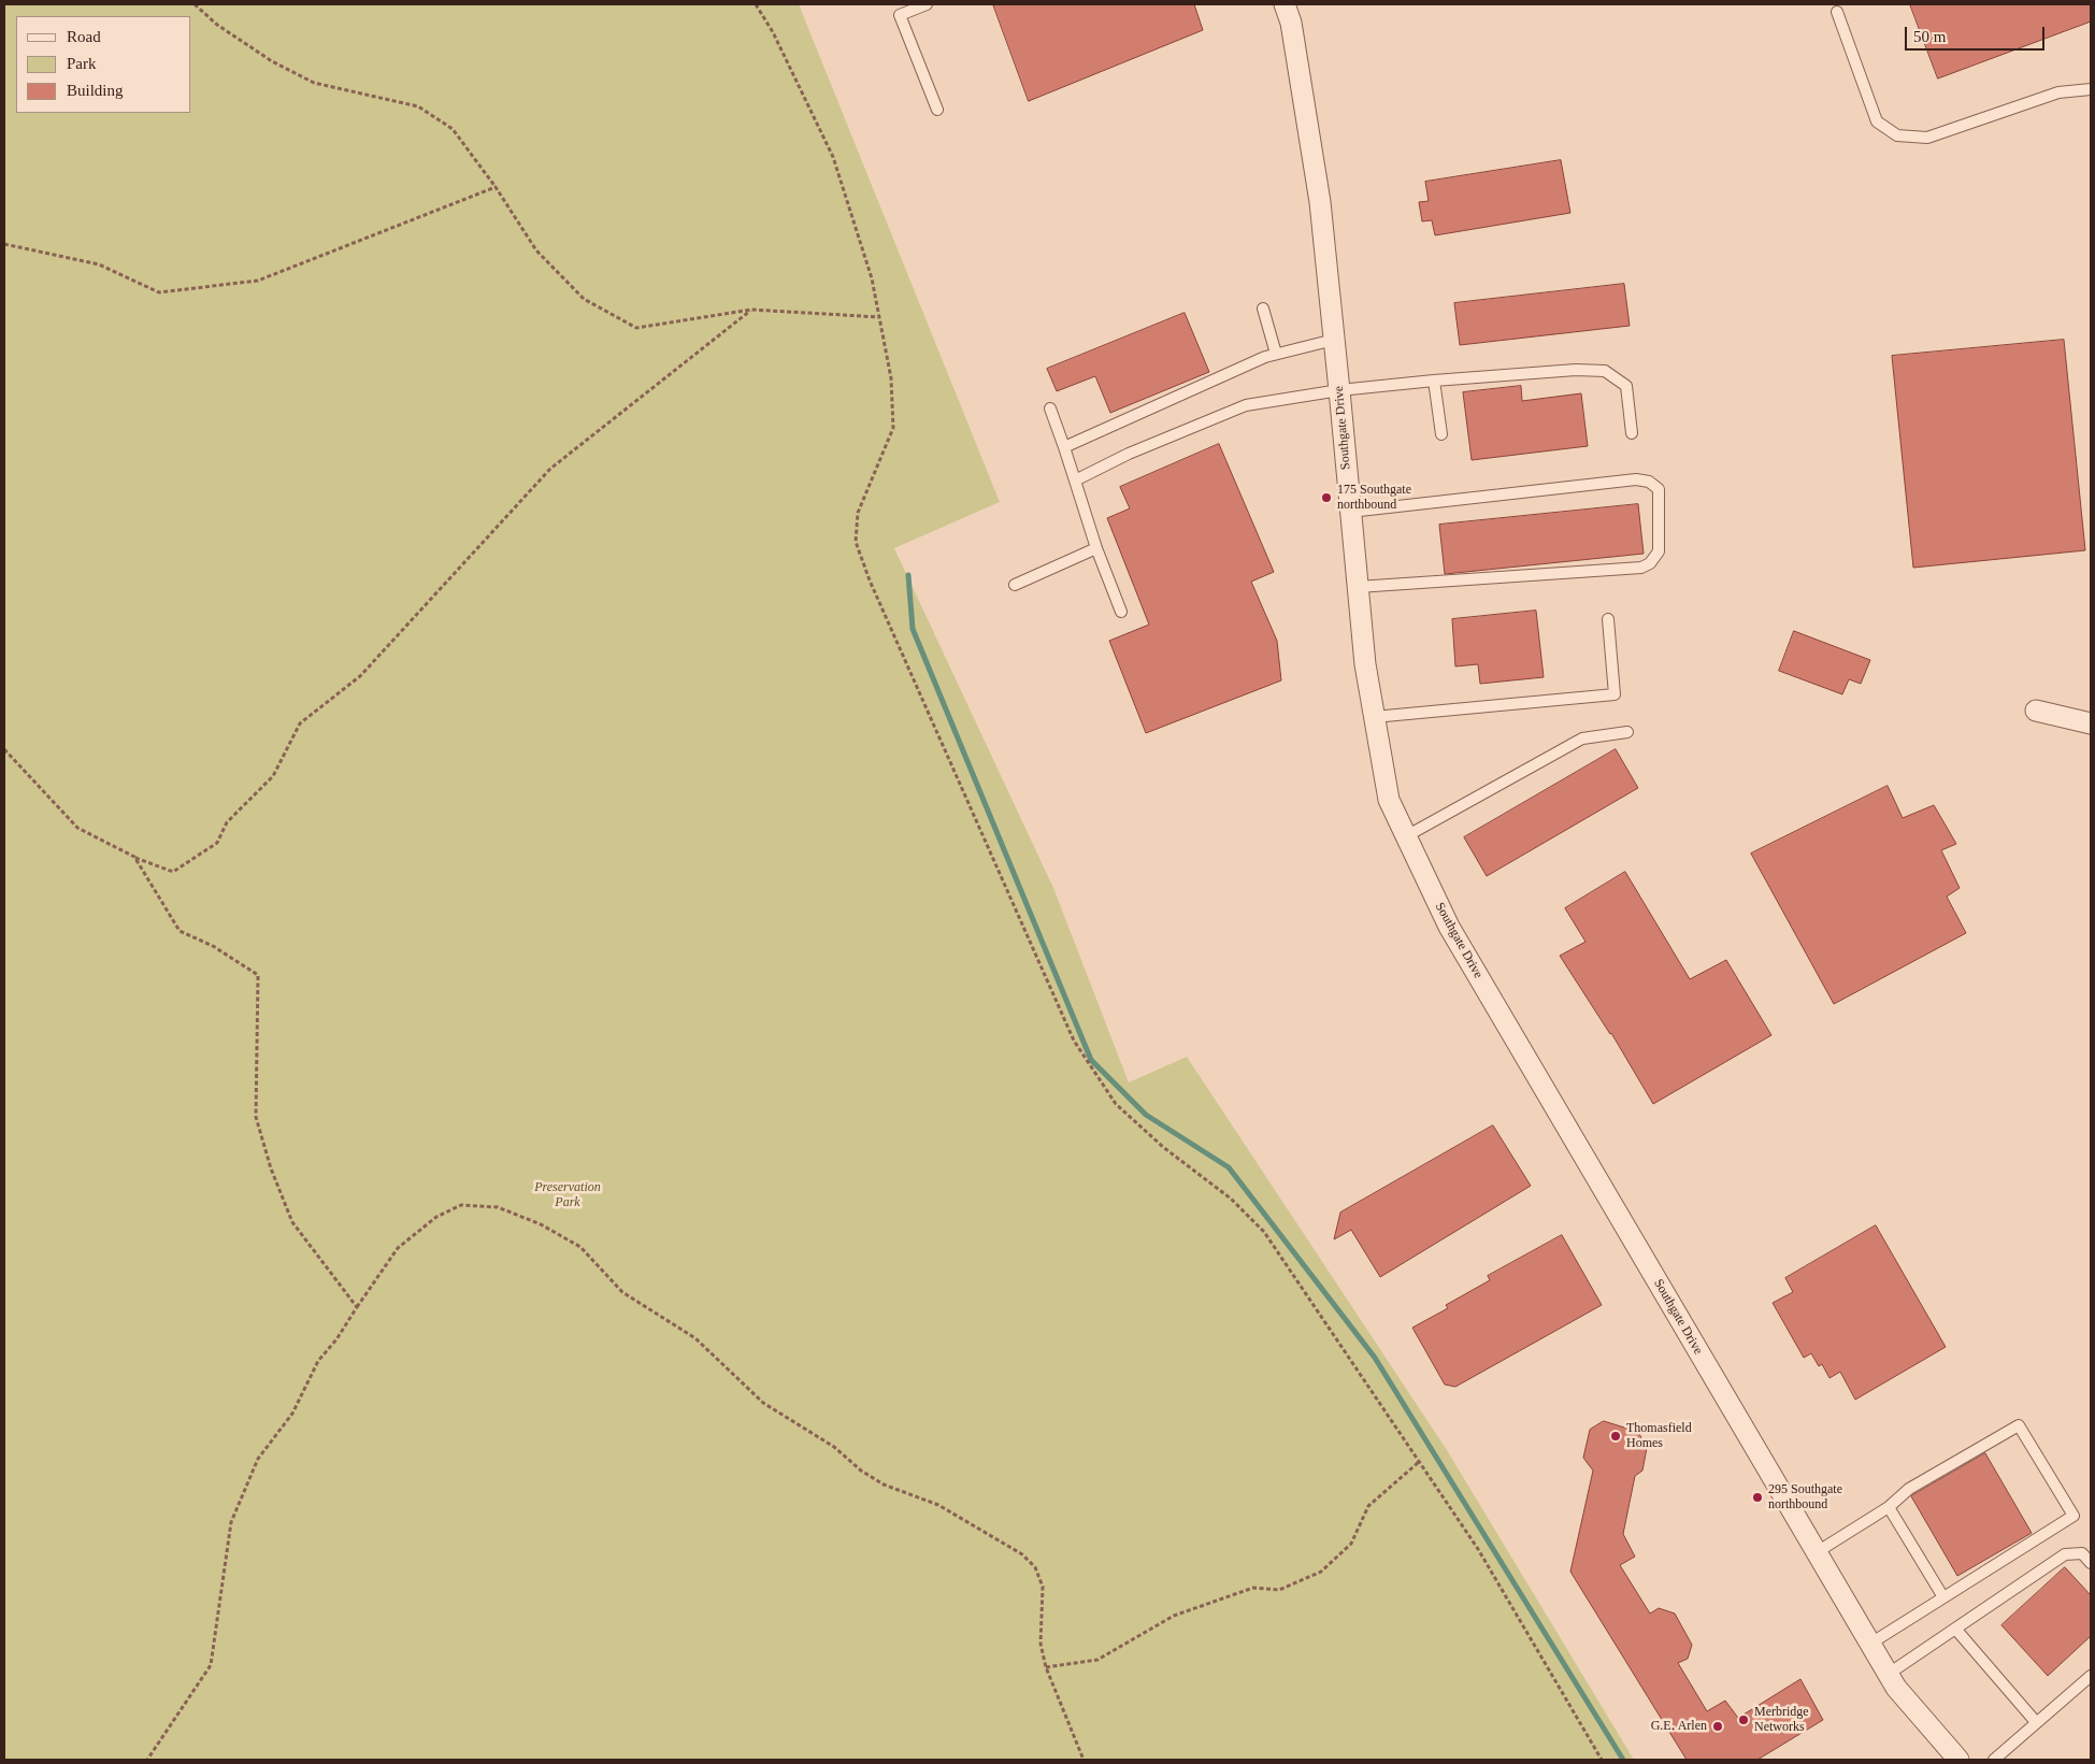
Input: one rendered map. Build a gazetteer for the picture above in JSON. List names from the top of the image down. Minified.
{"streets":{"street":["Southgate Drive"]},"parks":["Preservation Park"],"places":["175 Southgate northbound","Thomasfield Homes","295 Southgate northbound","Merbridge Networks","G.E. Arlen"],"legend":["Road","Park","Building"],"scale_bar":"50 m"}
